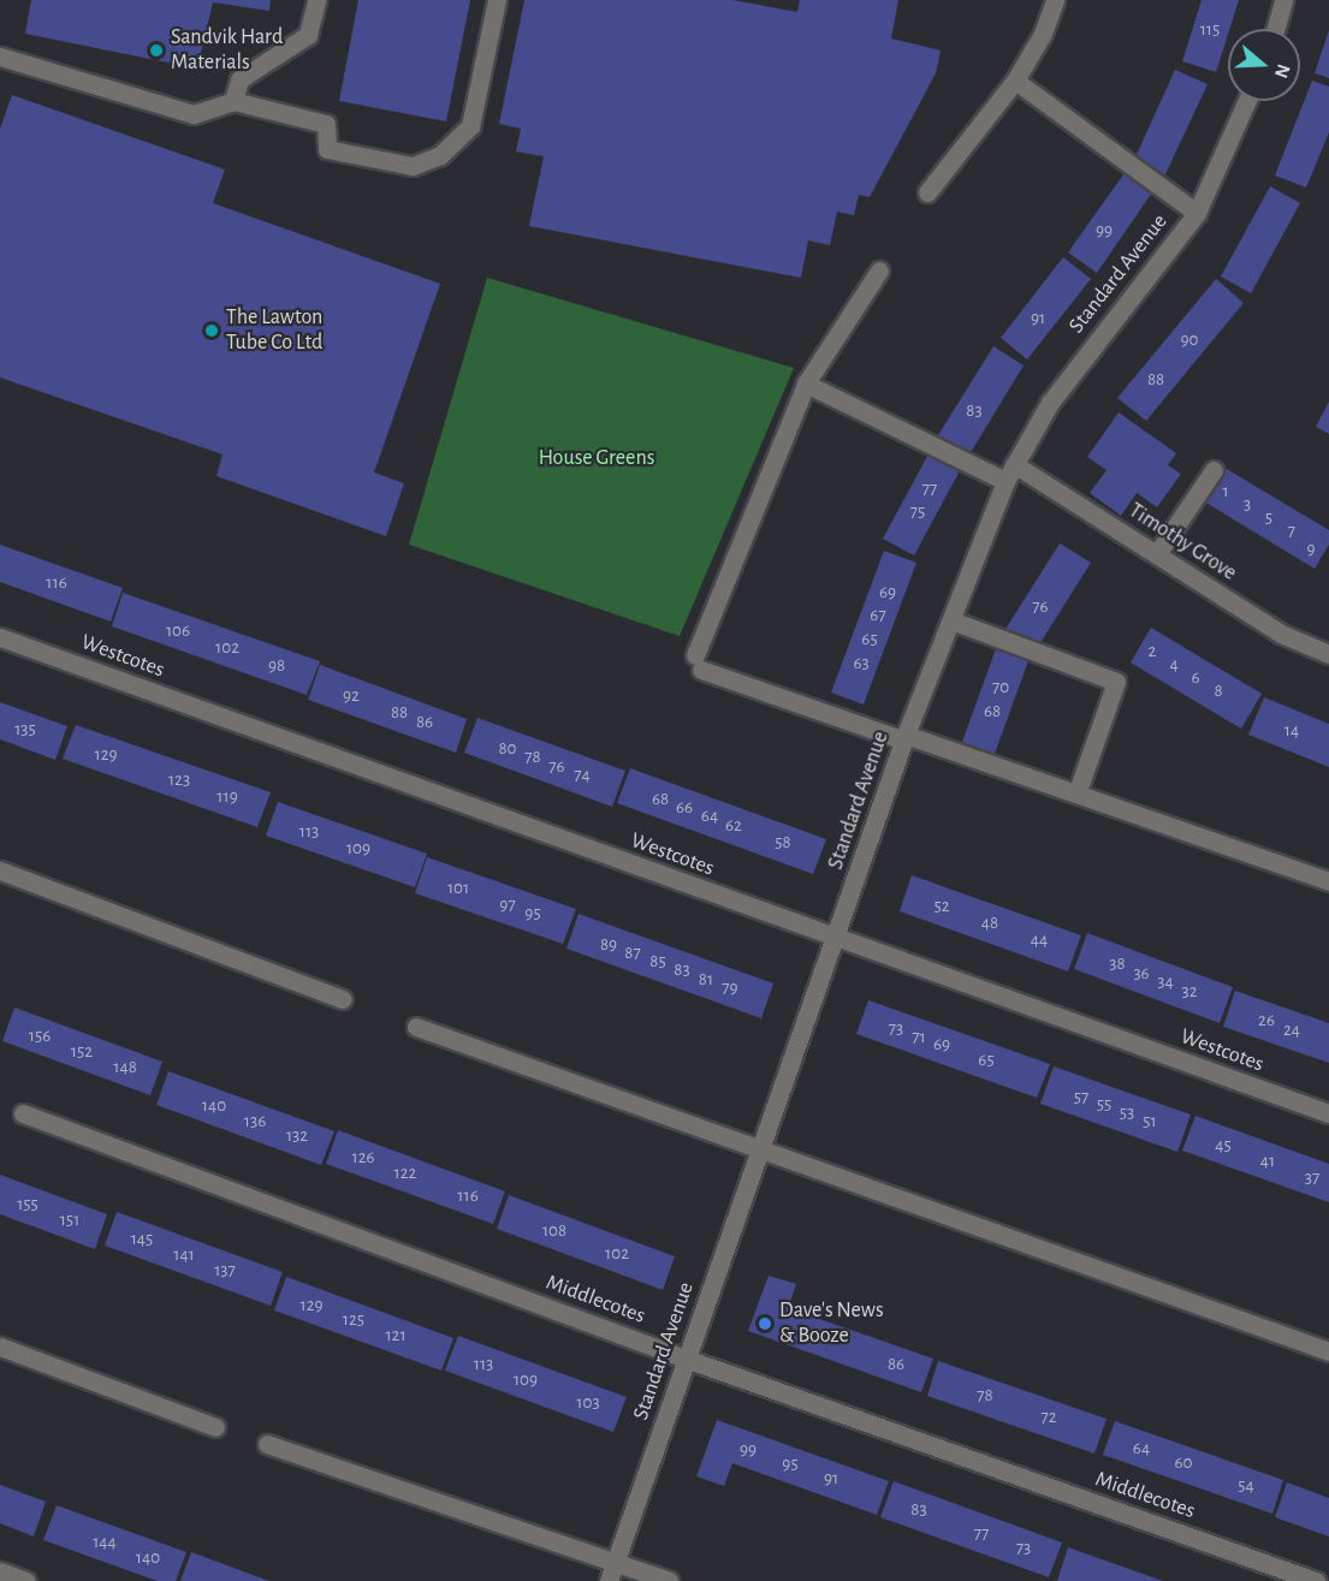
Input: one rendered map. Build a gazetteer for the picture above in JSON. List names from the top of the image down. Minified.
{"streets":{"street":["Standard Avenue","Timothy Grove","Westcotes","Middlecotes"]},"crossings":[["Standard Avenue","Timothy Grove"],["Standard Avenue","Westcotes"],["Standard Avenue","Middlecotes"]],"parks":["House Greens"],"places":["Sandvik Hard Materials","The Lawton Tube Co Ltd","Dave's News & Booze"],"house_numbers":["115","99","91","90","88","83","77","1","3","75","5","7","9","116","69","76","67","106","65","102","2","63","4","98","6","70","8","92","68","88","86","135","14","80","129","78","76","74","123","119","68","66","64","62","113","58","109","101","97","52","95","48","44","89","87","85","38","83","36","81","34","79","32","26","73","24","156","71","69","152","65","148","57","55","140","53","136","51","132","45","126","41","122","37","116","155","151","108","145","102","141","137","129","125","121","113","86","109","78","103","72","64","99","60","95","91","54","83","77","144","73","140"],"north":"right"}
